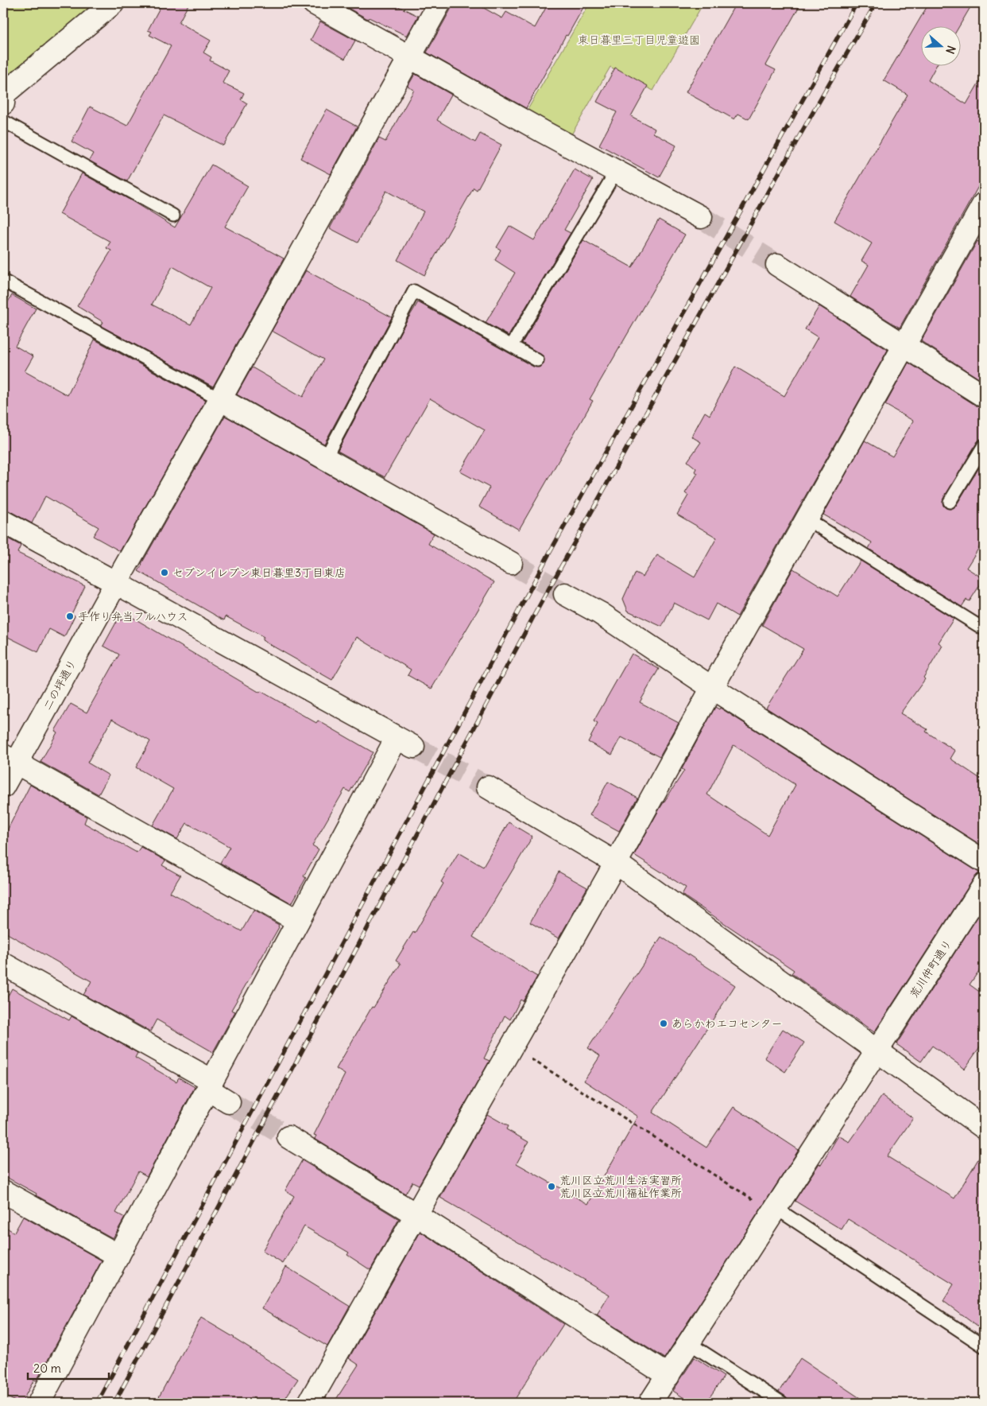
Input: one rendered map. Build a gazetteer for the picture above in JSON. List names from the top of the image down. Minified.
{"streets":{"street":["二の坪通り","荒川仲町通り"]},"parks":["東日暮里三丁目児童遊園"],"places":["セブンイレブン東日暮里3丁目東店","手作り弁当フルハウス","あらかわエコセンター","荒川区立荒川生活実習所 荒川区立荒川福祉作業所"],"scale_bar":"20 m","north":"right"}
